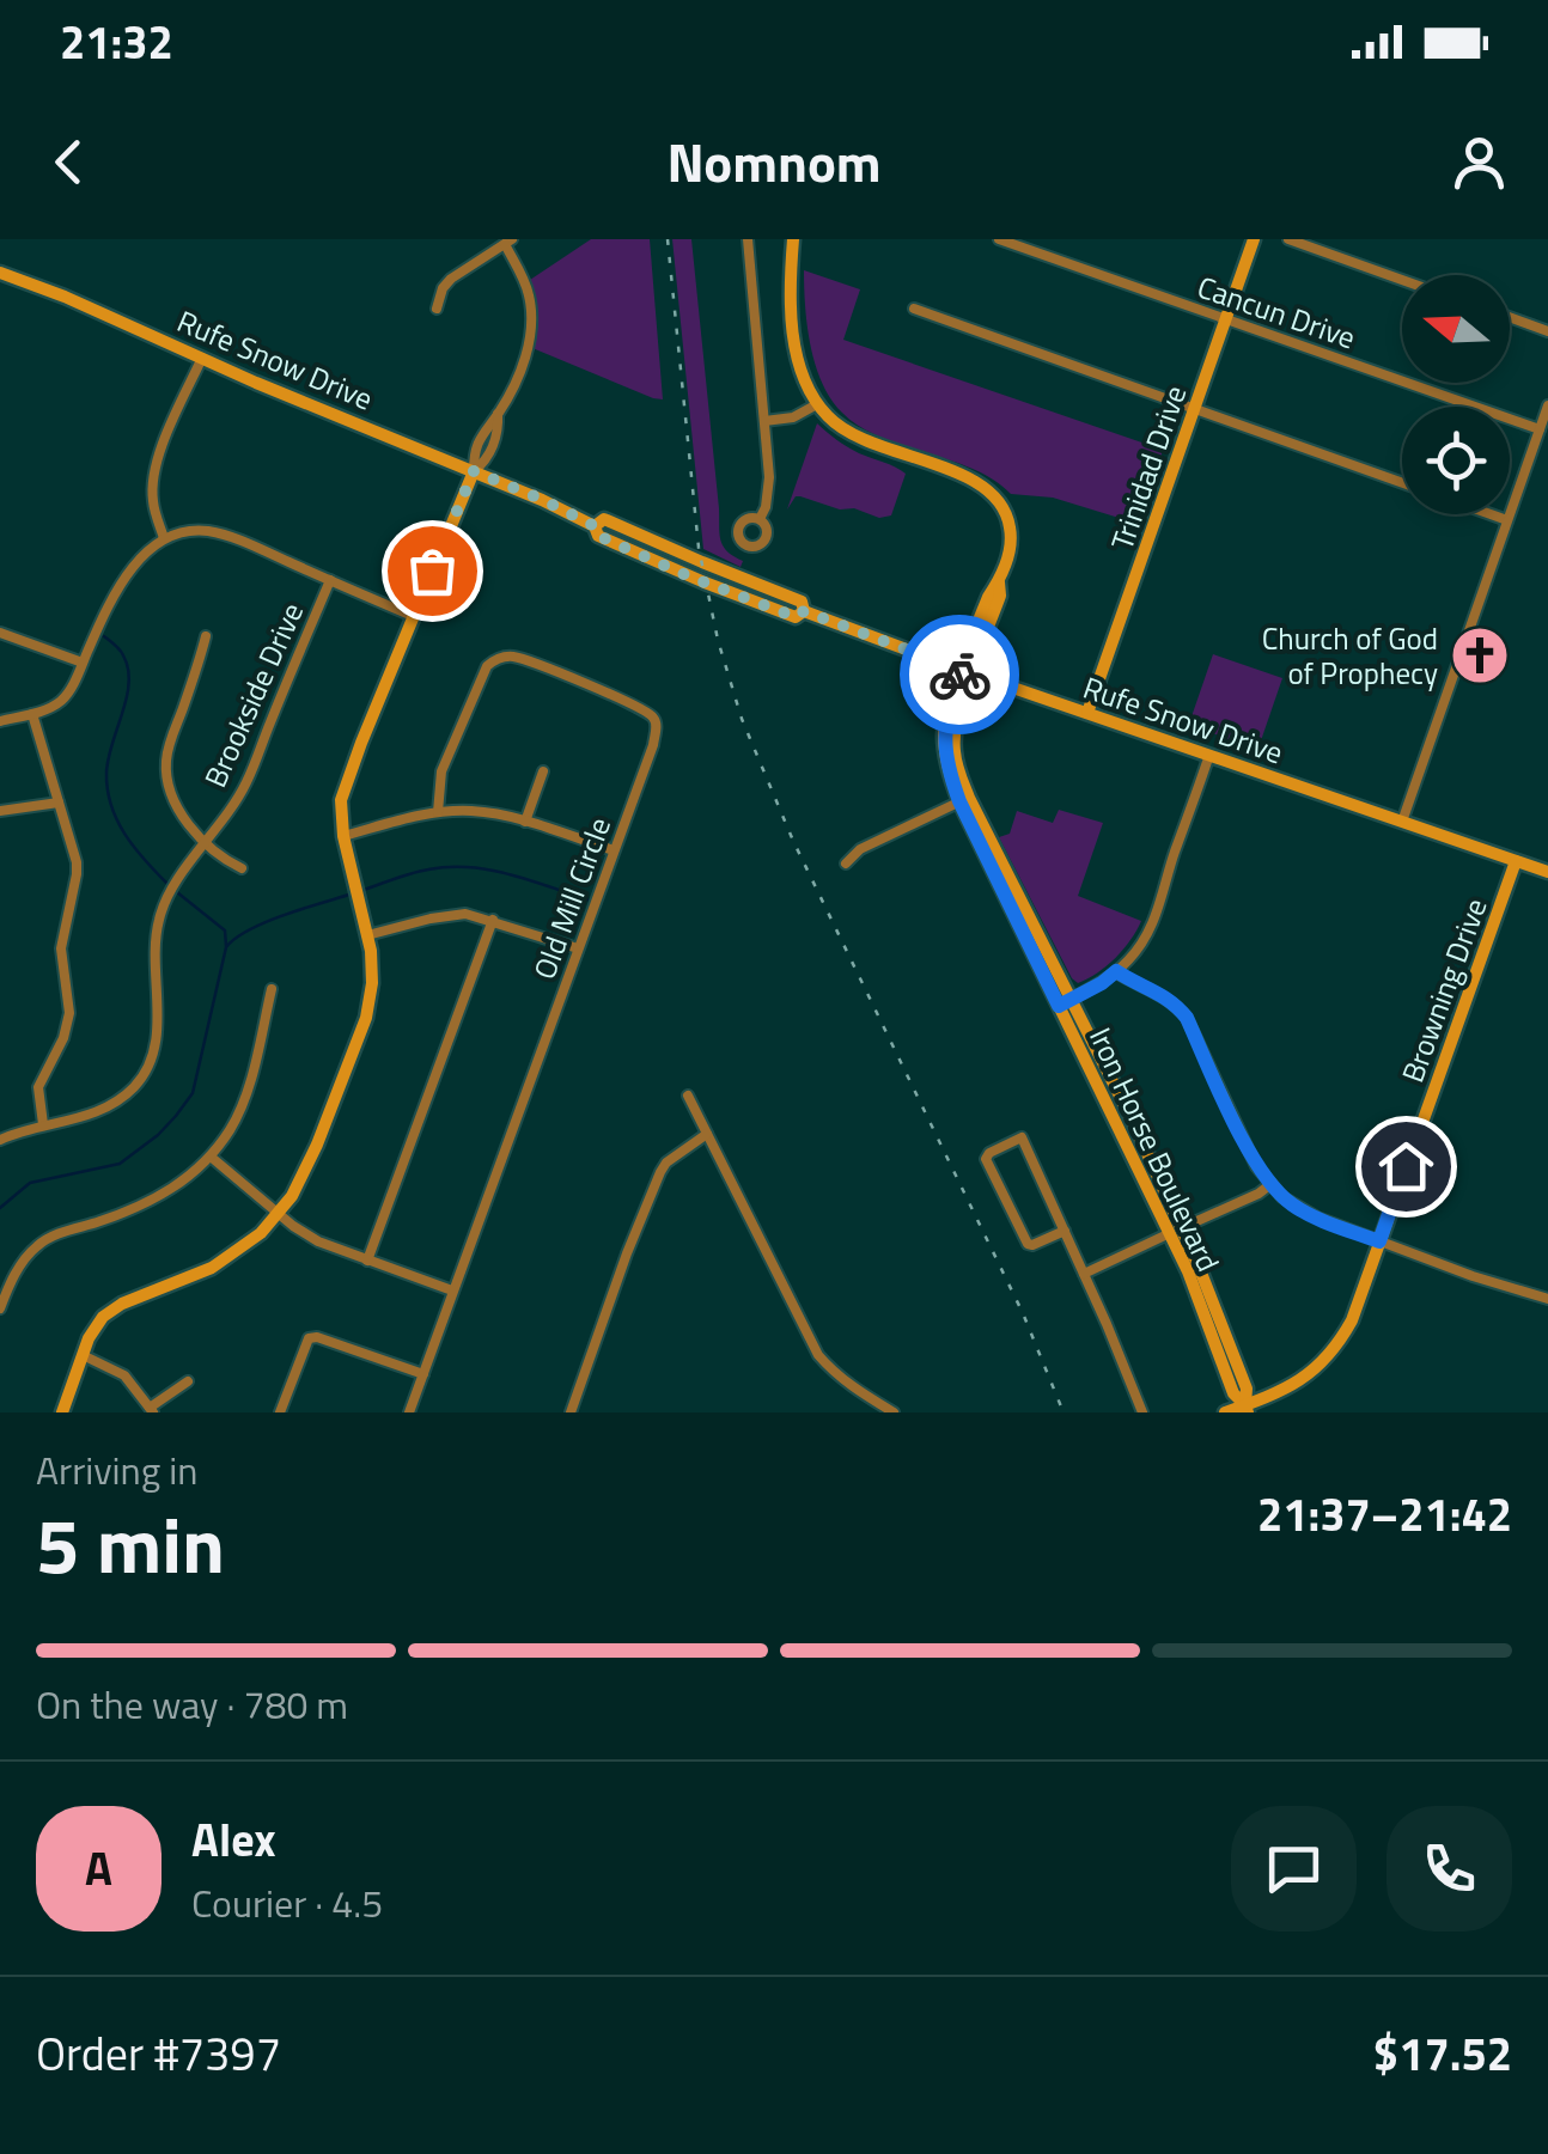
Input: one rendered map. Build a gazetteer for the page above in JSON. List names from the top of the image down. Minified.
{"streets":{"street":["Cancun Drive","Rufe Snow Drive","Trinidad Drive","Brookside Drive","Old Mill Circle","Browning Drive","Iron Horse Boulevard"]},"crossings":[["Cancun Drive","Trinidad Drive"],["Rufe Snow Drive","Trinidad Drive"],["Rufe Snow Drive","Browning Drive"],["Rufe Snow Drive","Iron Horse Boulevard"],["Browning Drive","Iron Horse Boulevard"]],"places":{"church":["Church of God of Prophecy"]},"north":"left","page":{"status":"21:32","header":"Nomnom","heading":["5 min","Arriving in","21:37–21:42"],"panel":["Alex","Courier · 4.5","Order #7397","$17.52"],"bar":"On the way · 780 m","round":"A"}}
